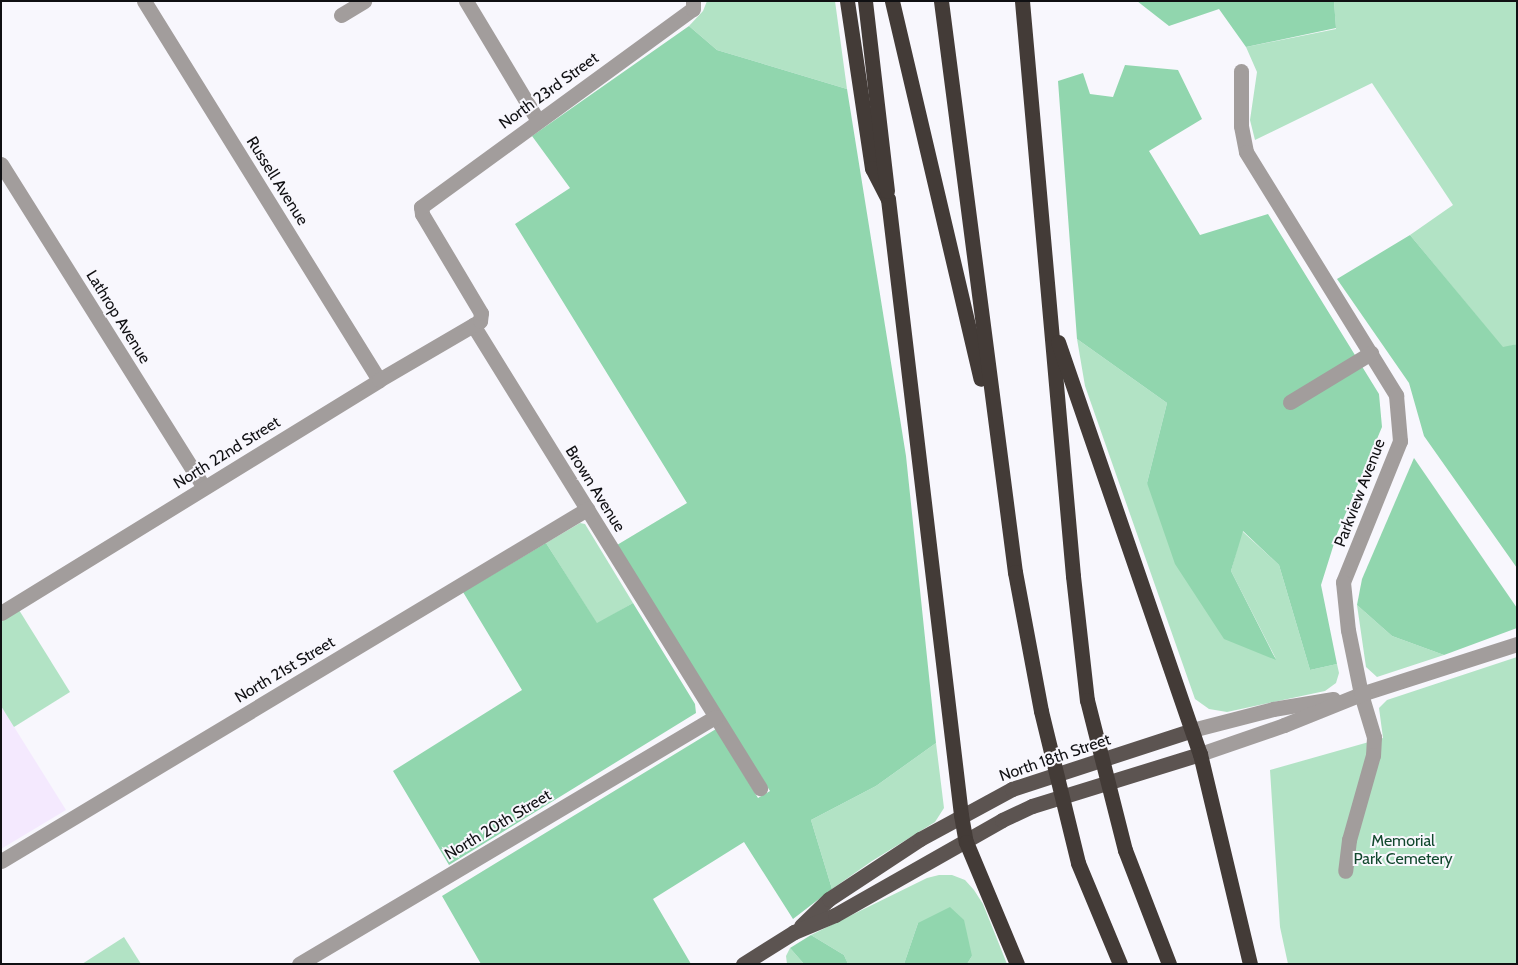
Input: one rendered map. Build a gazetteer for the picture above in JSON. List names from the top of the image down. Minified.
{"streets":{"main road":["North 18th Street"],"street":["North 23rd Street","Russell Avenue","Lathrop Avenue","North 22nd Street","Brown Avenue","Parkview Avenue","North 21st Street","North 20th Street"]},"crossings":[["North 23rd Street","North 22nd Street"],["North 23rd Street","Brown Avenue"],["Russell Avenue","North 22nd Street"],["Lathrop Avenue","North 22nd Street"],["North 22nd Street","Brown Avenue"],["Brown Avenue","North 21st Street"],["Brown Avenue","North 20th Street"],["Parkview Avenue","North 18th Street"]],"parks":["Memorial Park Cemetery"]}
